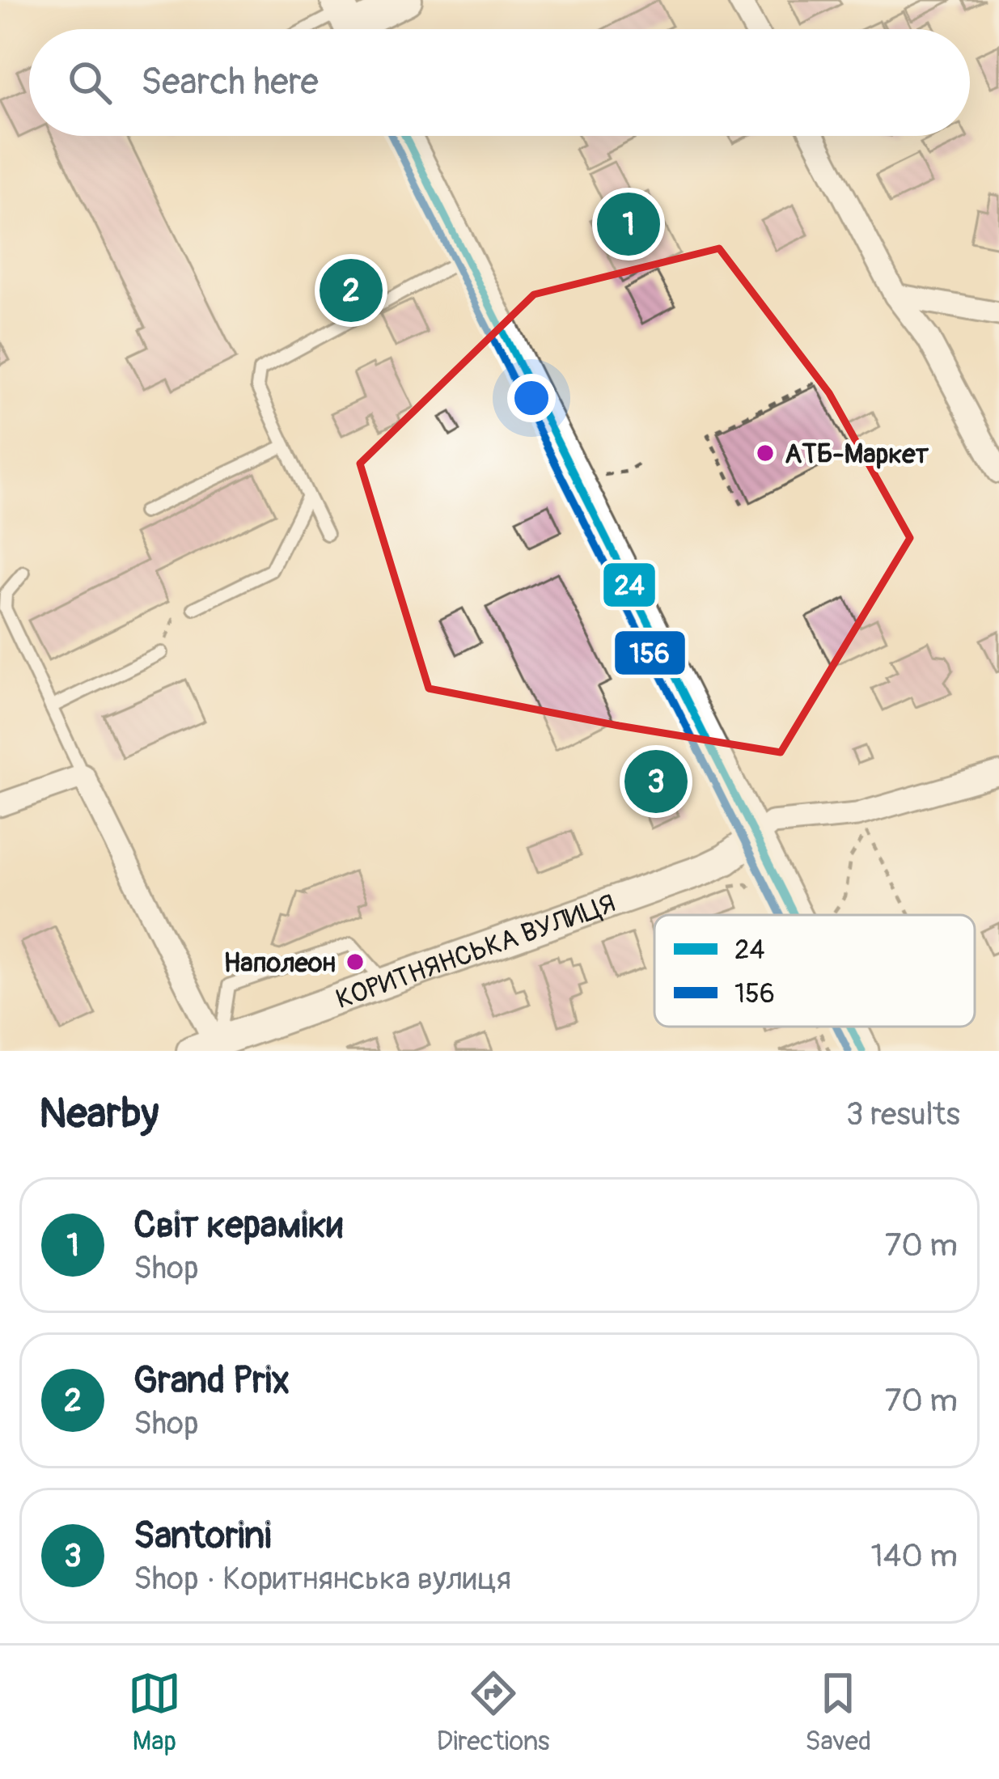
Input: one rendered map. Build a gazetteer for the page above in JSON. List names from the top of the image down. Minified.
{"streets":{"street":["КОРИТНЯНСЬКА ВУЛИЦЯ"]},"places":["АТБ-Маркет","Наполеон"],"lines":["transit line 24","transit line 156"],"legend":["24","156"],"page":{"search":"Search here","pins":["1","2","3"],"heading":["Nearby","3 results"],"list":[{"mark":"1","name":"Світ кераміки","note":"Shop","value":"70 m"},{"mark":"2","name":"Grand Prix","note":"Shop","value":"70 m"},{"mark":"3","name":"Santorini","note":"Shop · Коритнянська вулиця","value":"140 m"}],"nav":["Map","Directions","Saved"]}}
